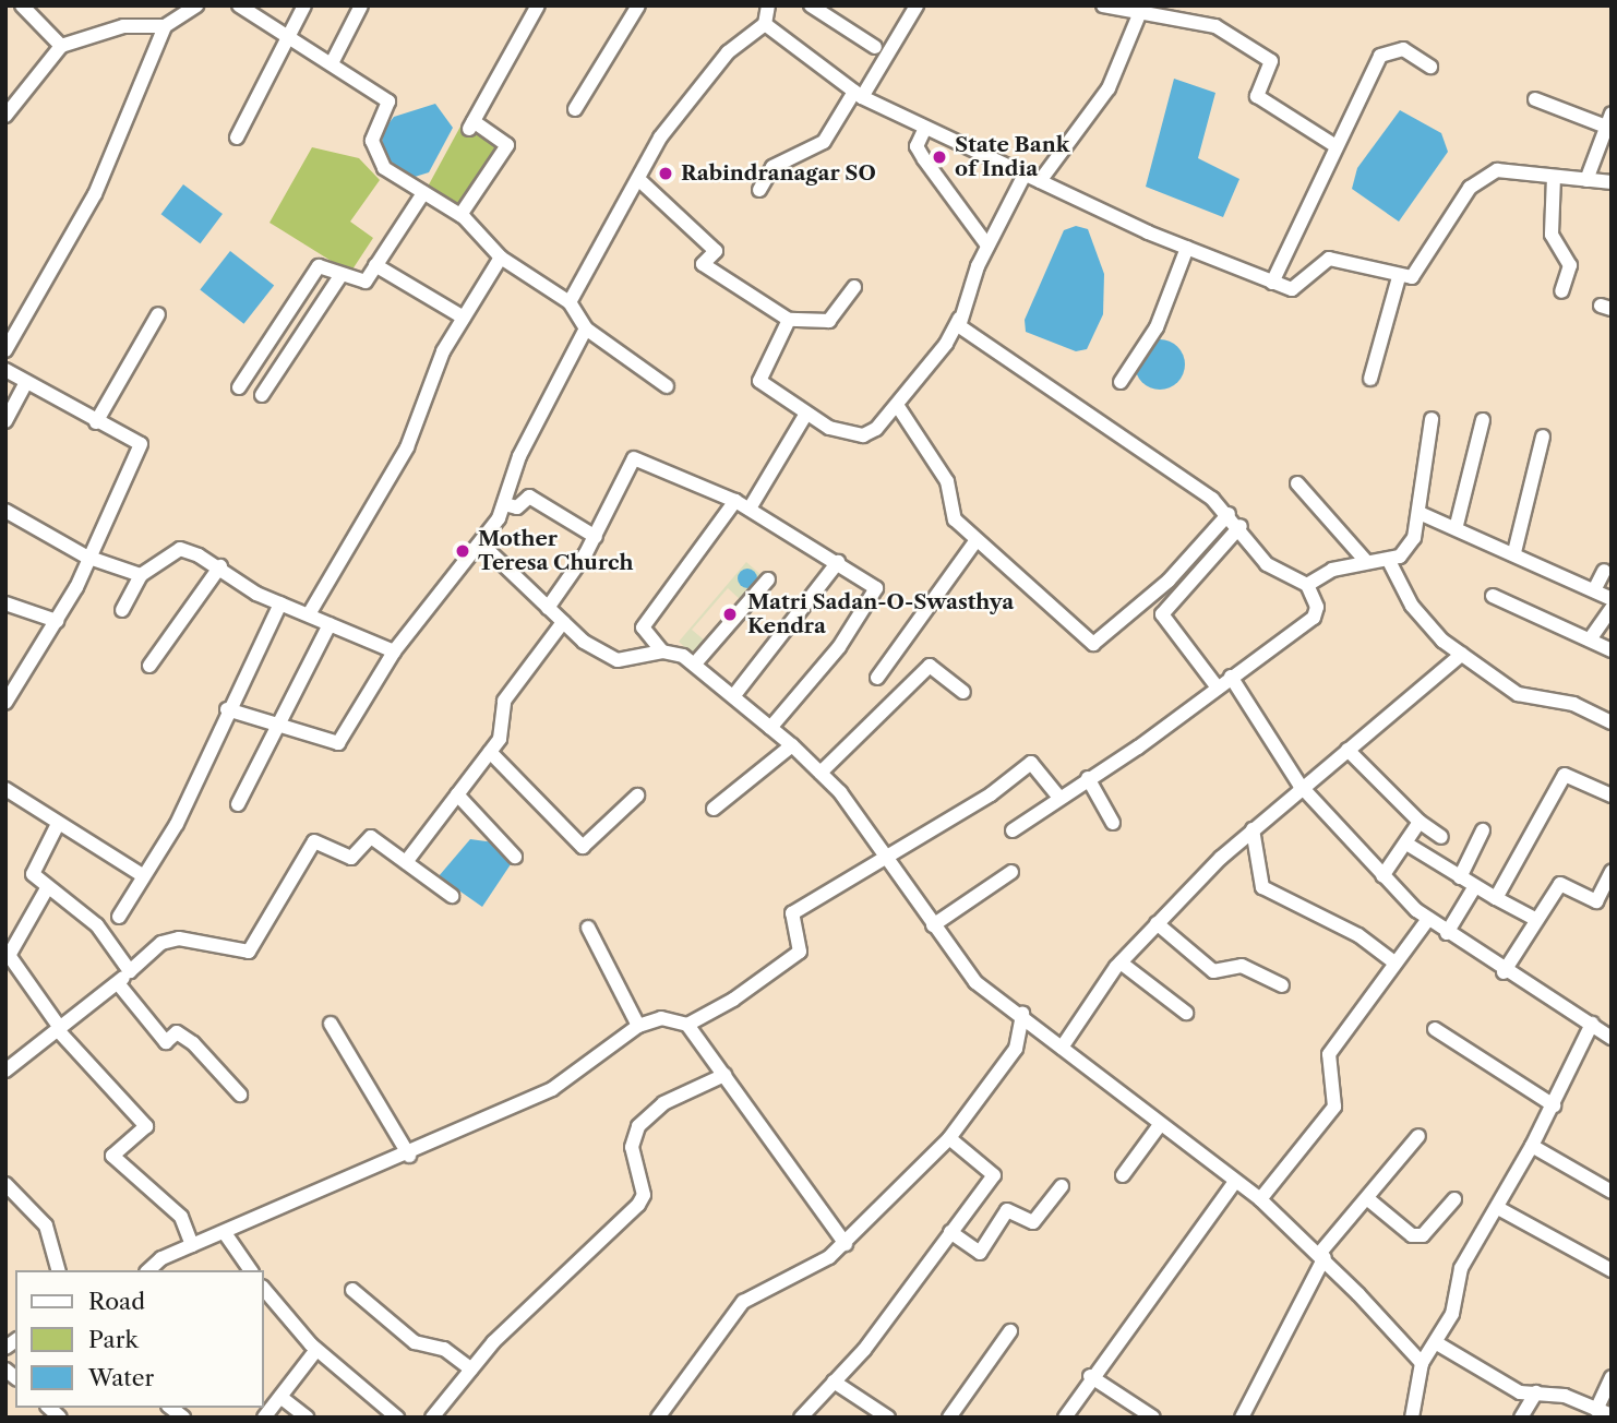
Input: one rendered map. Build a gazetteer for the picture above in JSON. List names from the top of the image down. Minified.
{"places":["State Bank of India","Rabindranagar SO","Mother Teresa Church","Matri Sadan-O-Swasthya Kendra"],"legend":["Road","Park","Water"]}
